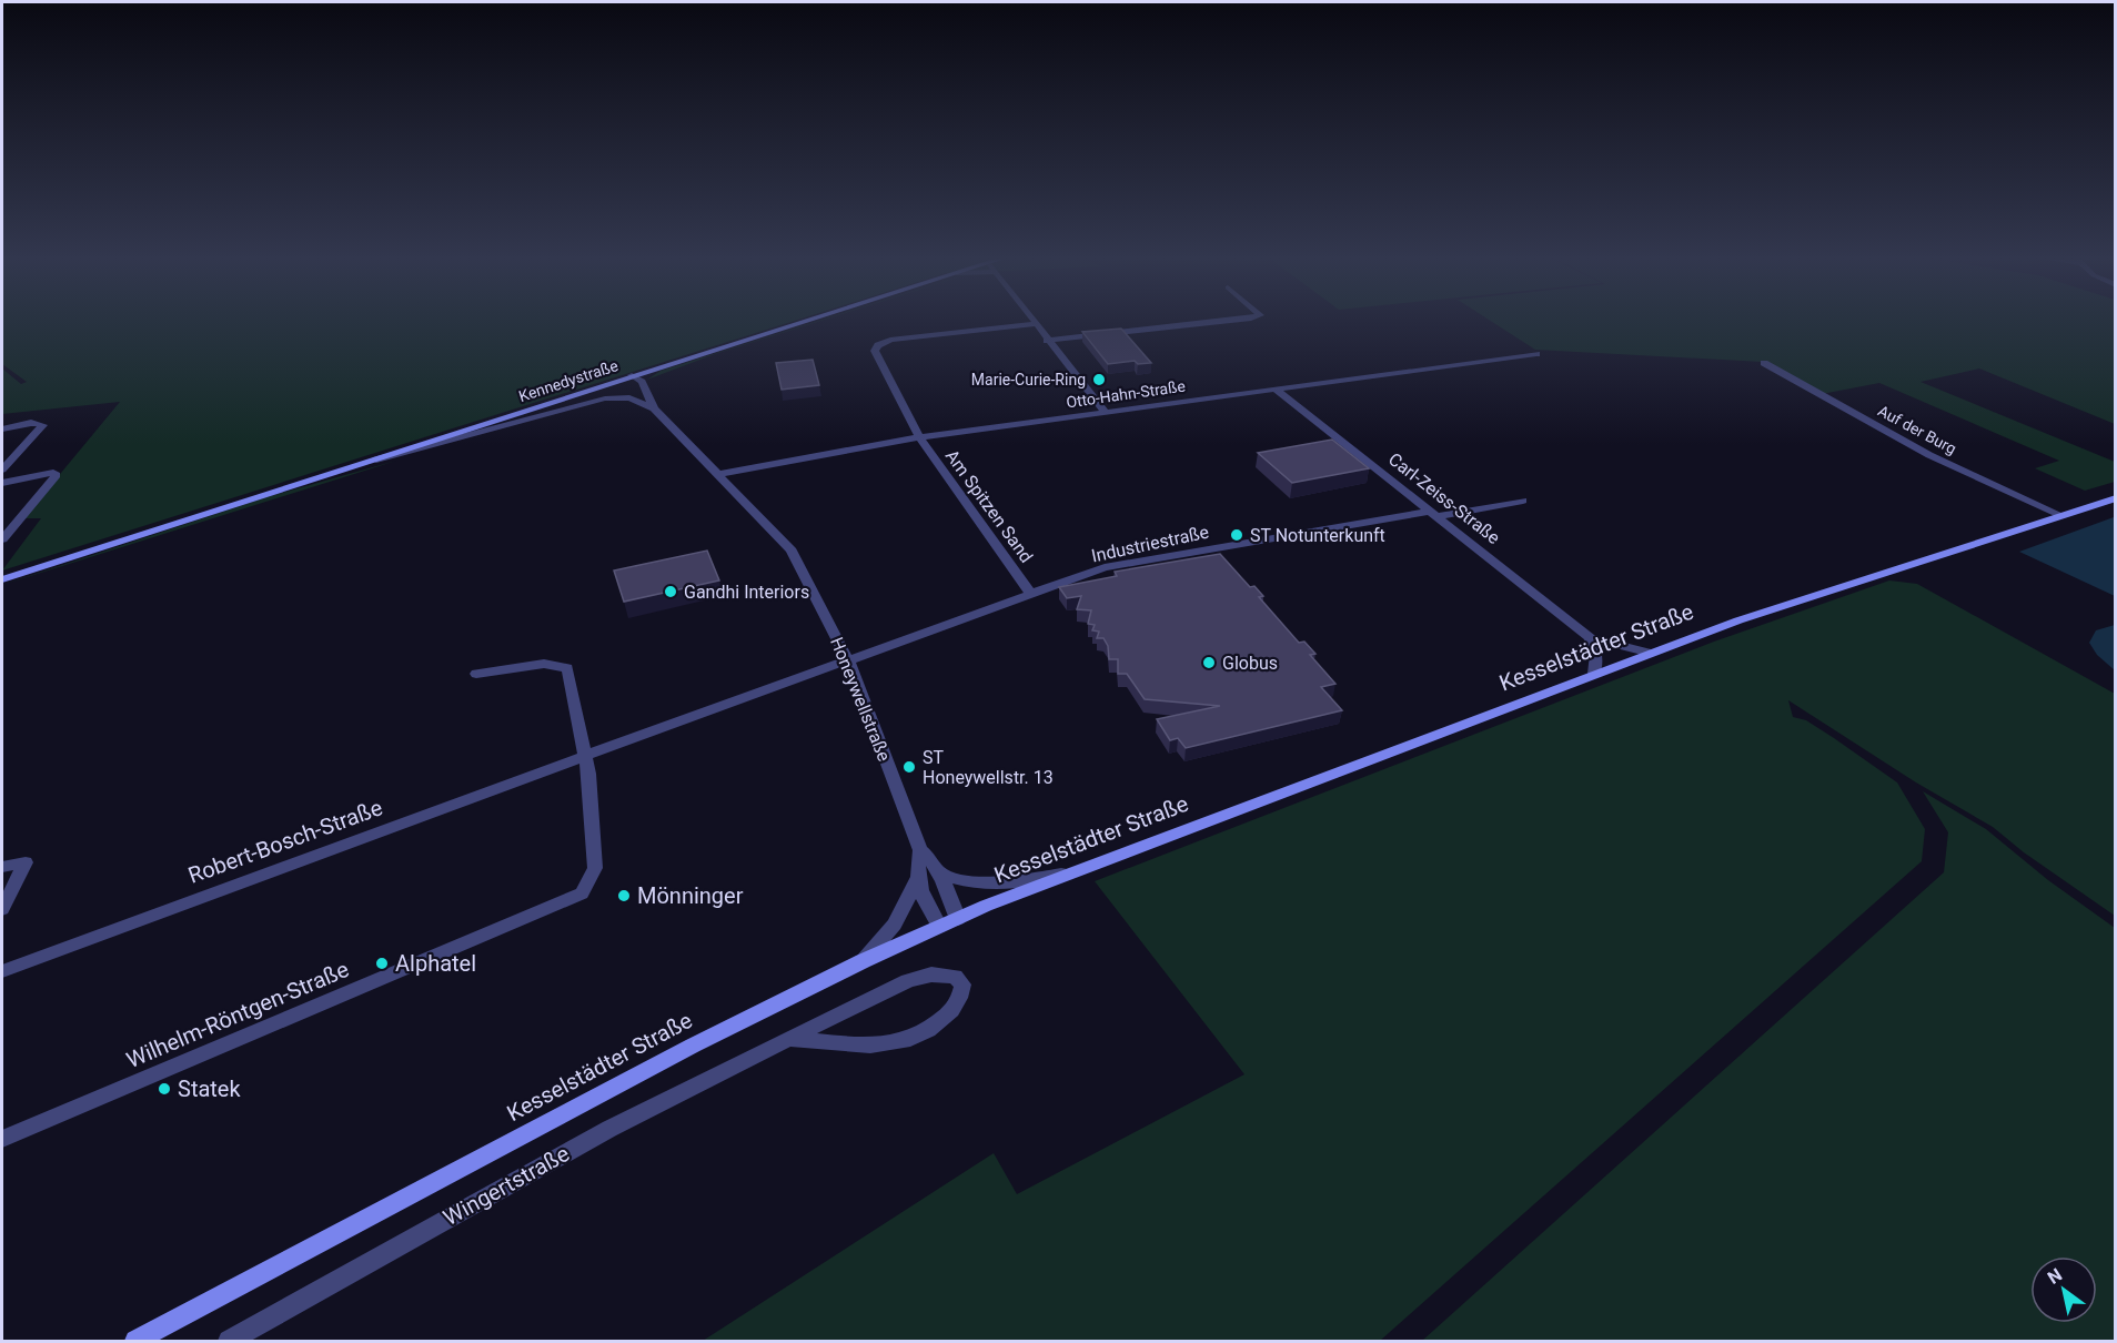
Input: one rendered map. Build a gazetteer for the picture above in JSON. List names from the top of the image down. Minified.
{"streets":{"main road":["Kennedystraße","Kesselstädter Straße"],"street":["Otto-Hahn-Straße","Auf der Burg","Carl-Zeiss-Straße","Am Spitzen Sand","Industriestraße","Honeywellstraße","Robert-Bosch-Straße","Wilhelm-Röntgen-Straße","Wingertstraße"]},"crossings":[["Kennedystraße","Honeywellstraße"],["Otto-Hahn-Straße","Carl-Zeiss-Straße"],["Otto-Hahn-Straße","Am Spitzen Sand"],["Otto-Hahn-Straße","Honeywellstraße"],["Auf der Burg","Kesselstädter Straße"],["Carl-Zeiss-Straße","Industriestraße"],["Carl-Zeiss-Straße","Kesselstädter Straße"],["Am Spitzen Sand","Industriestraße"],["Industriestraße","Honeywellstraße"],["Industriestraße","Robert-Bosch-Straße"],["Kesselstädter Straße","Honeywellstraße"],["Honeywellstraße","Robert-Bosch-Straße"],["Robert-Bosch-Straße","Wilhelm-Röntgen-Straße"]],"places":["Marie-Curie-Ring","ST Notunterkunft","Gandhi Interiors","Globus","ST Honeywellstr. 13","Mönninger","Alphatel","Statek"],"north":"top left"}
